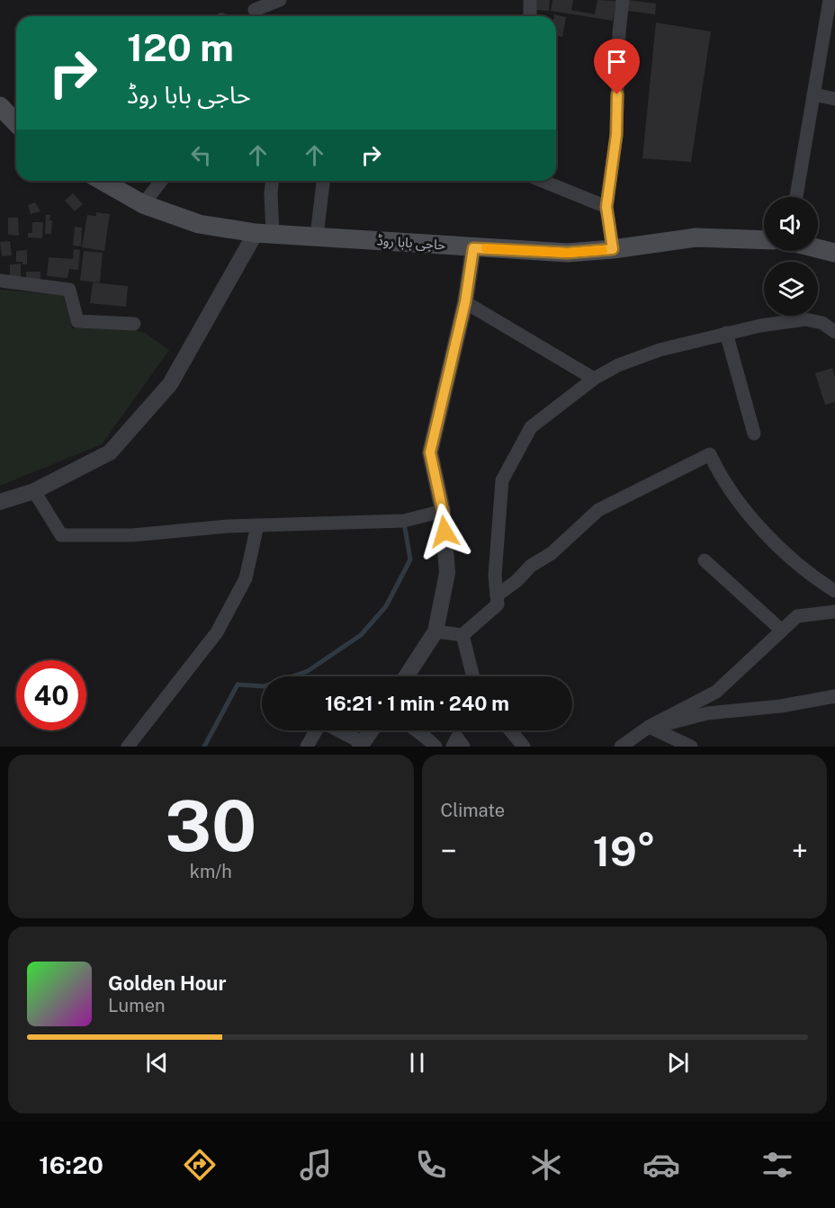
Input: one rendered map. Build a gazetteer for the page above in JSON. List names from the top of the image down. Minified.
{"streets":{"main road":["حاجی بابا روڈ"]},"page":{"turn":["120 m","حاجی بابا روڈ"],"limit":"40","trip":"16:21 · 1 min · 240 m","tile":[["30","km/h"],"Climate"],"heat":["−","19°","+"],"song":["Golden Hour","Lumen"],"tabs":"16:20"}}
